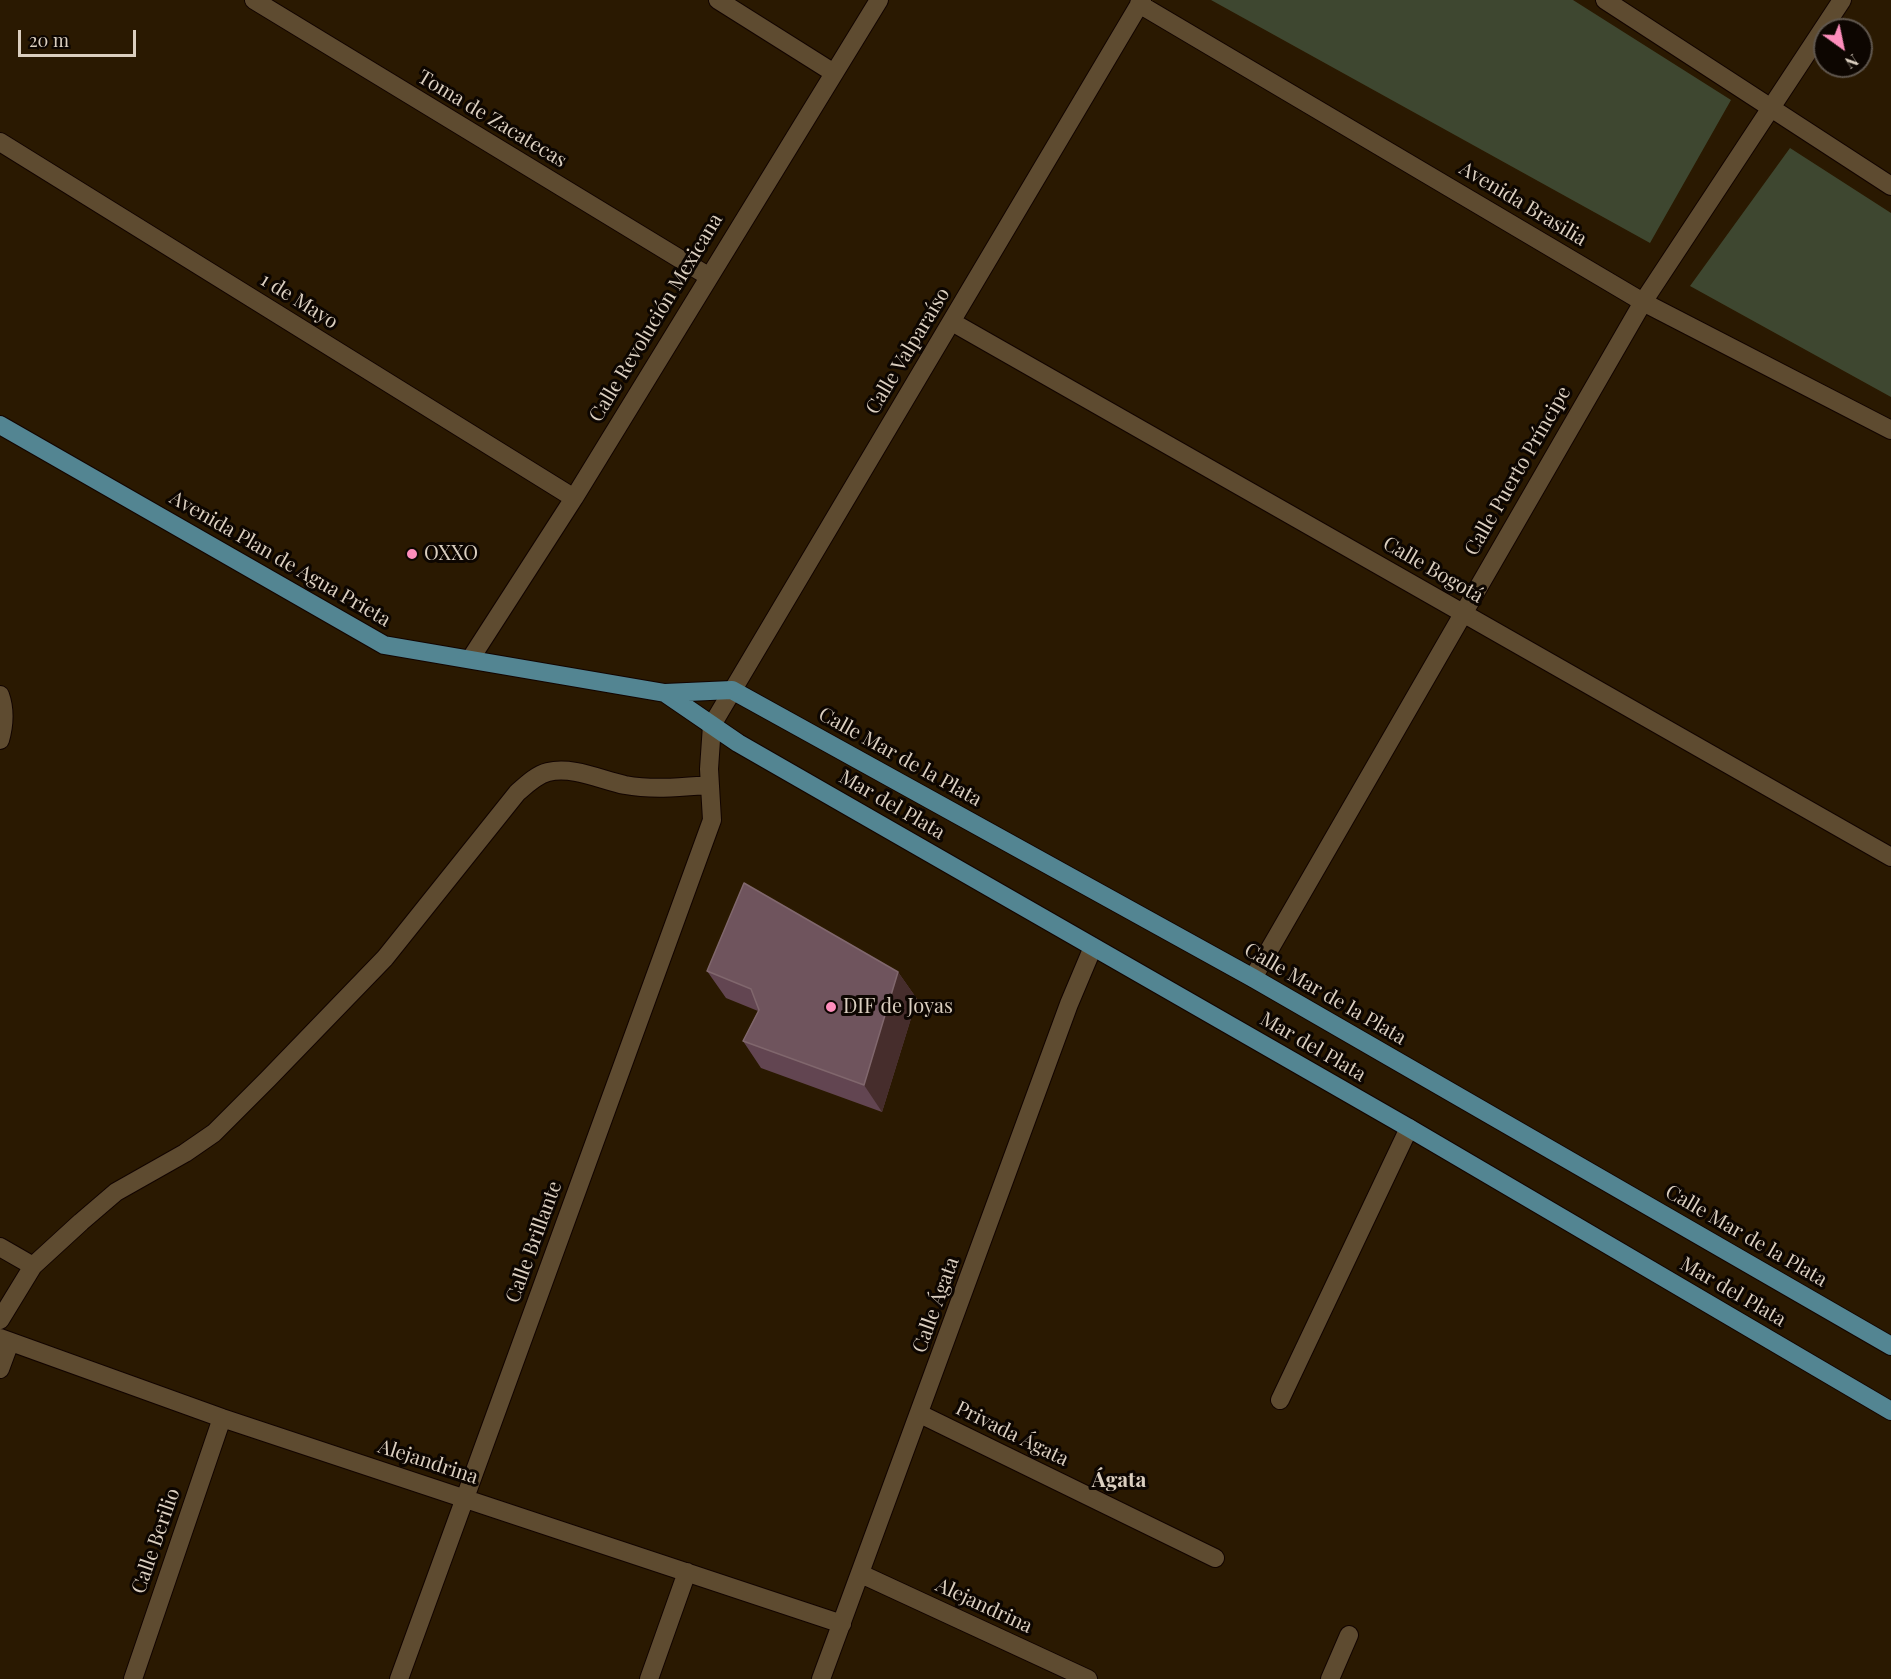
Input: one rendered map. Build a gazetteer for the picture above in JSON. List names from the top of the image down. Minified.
{"streets":{"main road":["Avenida Plan de Agua Prieta","Calle Mar de la Plata","Mar del Plata"],"street":["Toma de Zacatecas","Avenida Brasilia","1 de Mayo","Calle Revolución Mexicana","Calle Valparaíso","Calle Puerto Príncipe","Calle Bogotá","Calle Brillante","Calle Ágata","Privada Ágata","Alejandrina","Calle Berilio"]},"crossings":[["Toma de Zacatecas","Calle Revolución Mexicana"],["Avenida Brasilia","Calle Valparaíso"],["Avenida Brasilia","Calle Puerto Príncipe"],["1 de Mayo","Calle Revolución Mexicana"],["Calle Revolución Mexicana","Avenida Plan de Agua Prieta"],["Calle Valparaíso","Avenida Plan de Agua Prieta"],["Calle Valparaíso","Calle Bogotá"],["Calle Valparaíso","Calle Mar de la Plata"],["Calle Valparaíso","Mar del Plata"],["Calle Puerto Príncipe","Calle Bogotá"],["Calle Puerto Príncipe","Calle Mar de la Plata"],["Avenida Plan de Agua Prieta","Calle Mar de la Plata"],["Avenida Plan de Agua Prieta","Mar del Plata"],["Mar del Plata","Calle Ágata"],["Calle Brillante","Alejandrina"],["Calle Ágata","Privada Ágata"],["Calle Ágata","Alejandrina"],["Alejandrina","Calle Berilio"]],"districts":["Ágata"],"places":["OXXO","DIF de Joyas"],"scale_bar":"20 m","north":"bottom right"}
